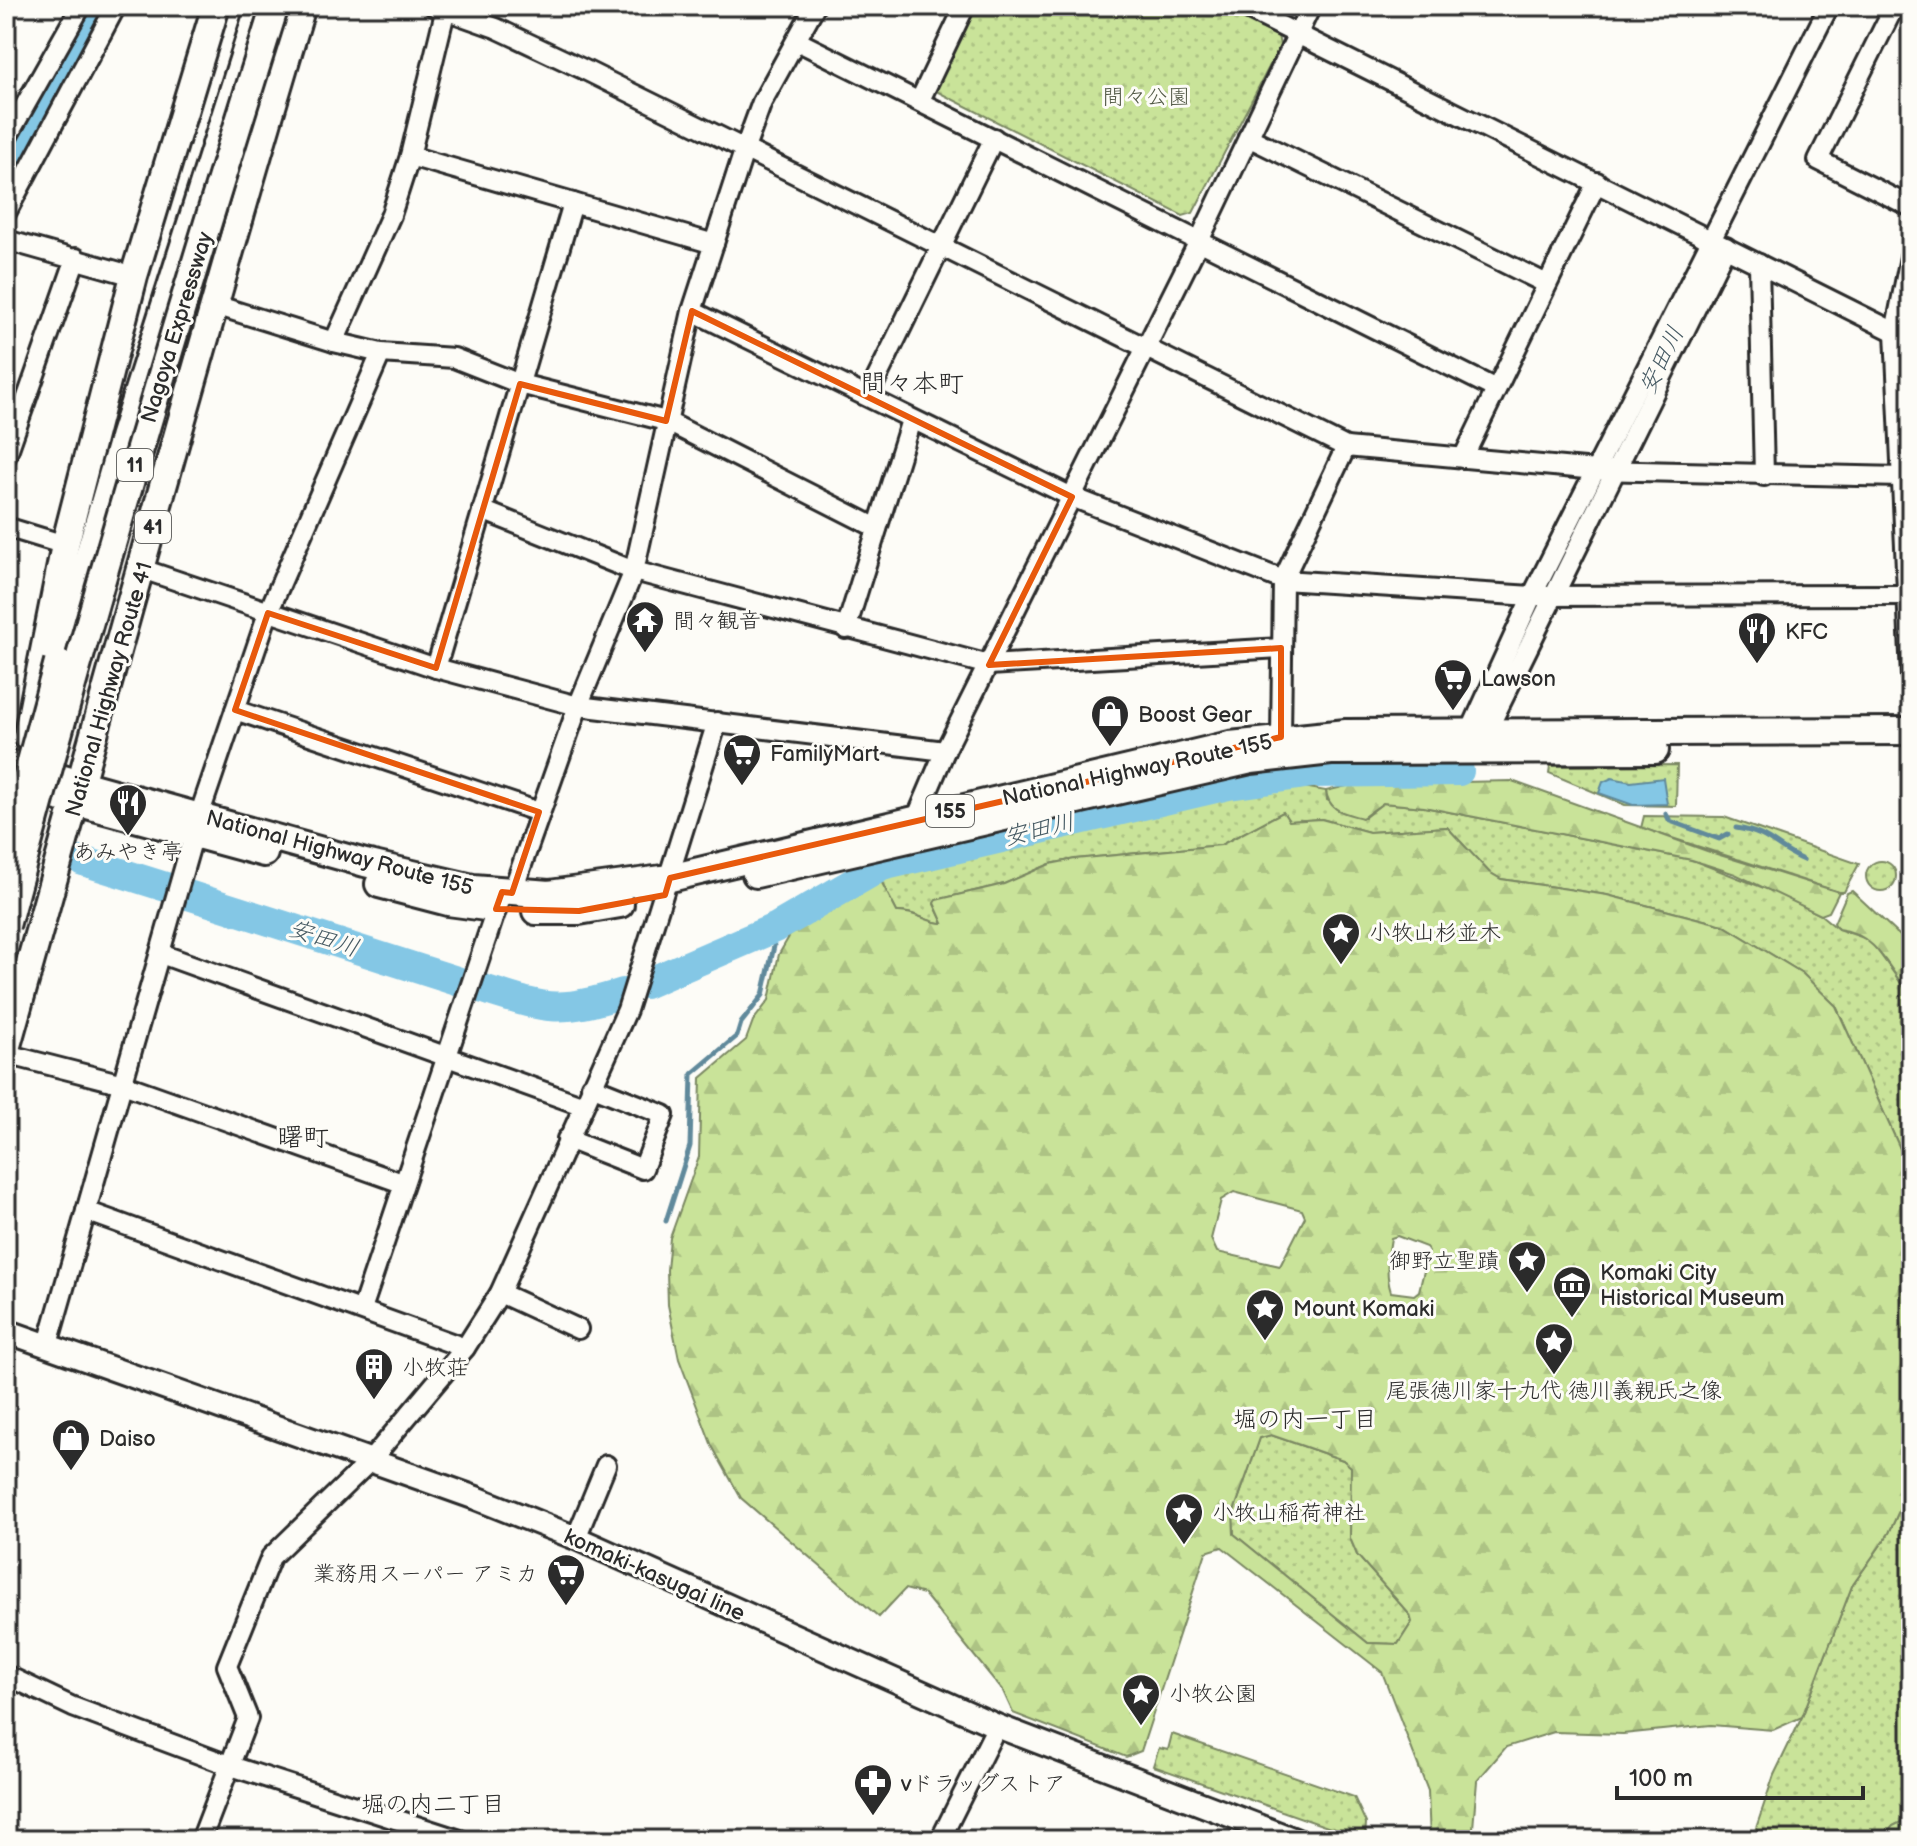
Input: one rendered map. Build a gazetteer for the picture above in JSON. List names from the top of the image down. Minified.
{"streets":{"highway":["Nagoya Expressway","11","41","National Highway Route 41","National Highway Route 155","155"],"main road":["komaki-kasugai line"]},"crossings":[["National Highway Route 41","National Highway Route 155"]],"districts":["間々本町","曙町","堀の内一丁目","堀の内二丁目"],"water":["安田川"],"parks":["間々公園"],"places":{"temple":["間々観音"],"restaurant":["KFC","あみやき亭"],"supermarket":["Lawson","FamilyMart","業務用スーパー アミカ"],"shop":["Boost Gear","Daiso"],"place":["小牧山杉並木","御野立聖蹟","Mount Komaki","尾張徳川家十九代 徳川義親氏之像","小牧山稲荷神社","小牧公園"],"museum":["Komaki City Historical Museum"],"building":["小牧荘"],"pharmacy":["vドラッグストア"]},"scale_bar":"100 m"}
